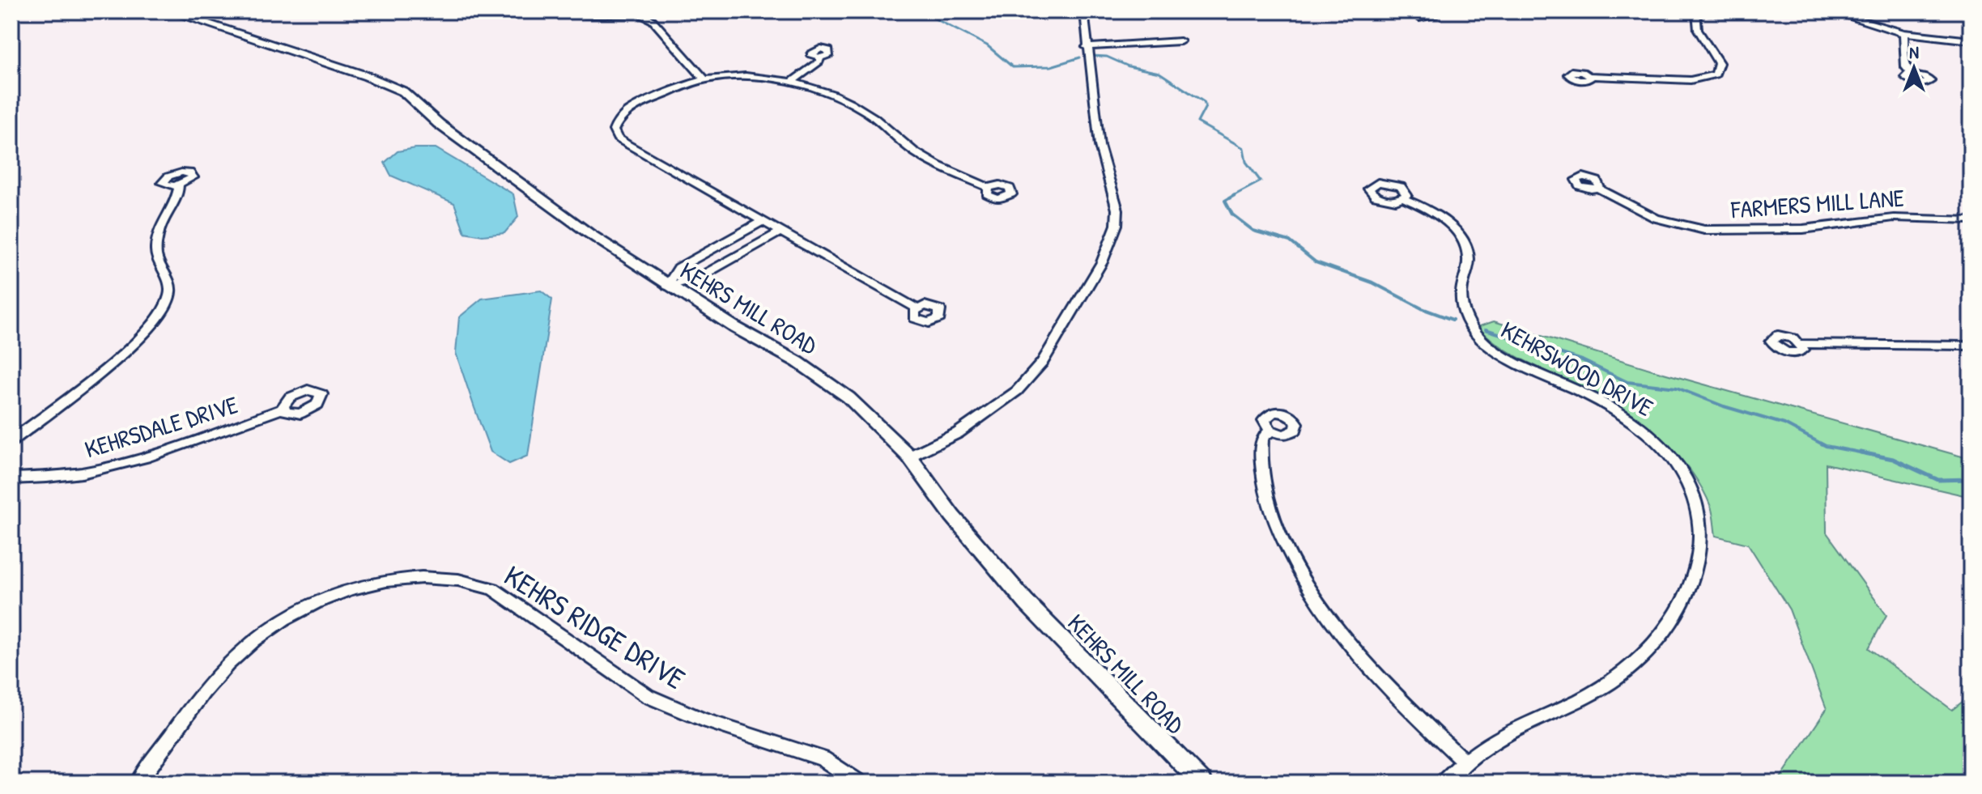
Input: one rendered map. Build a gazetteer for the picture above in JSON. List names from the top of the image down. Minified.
{"streets":{"main road":["KEHRS MILL ROAD"],"street":["FARMERS MILL LANE","KEHRSWOOD DRIVE","KEHRSDALE DRIVE","KEHRS RIDGE DRIVE"]},"north":"top"}
